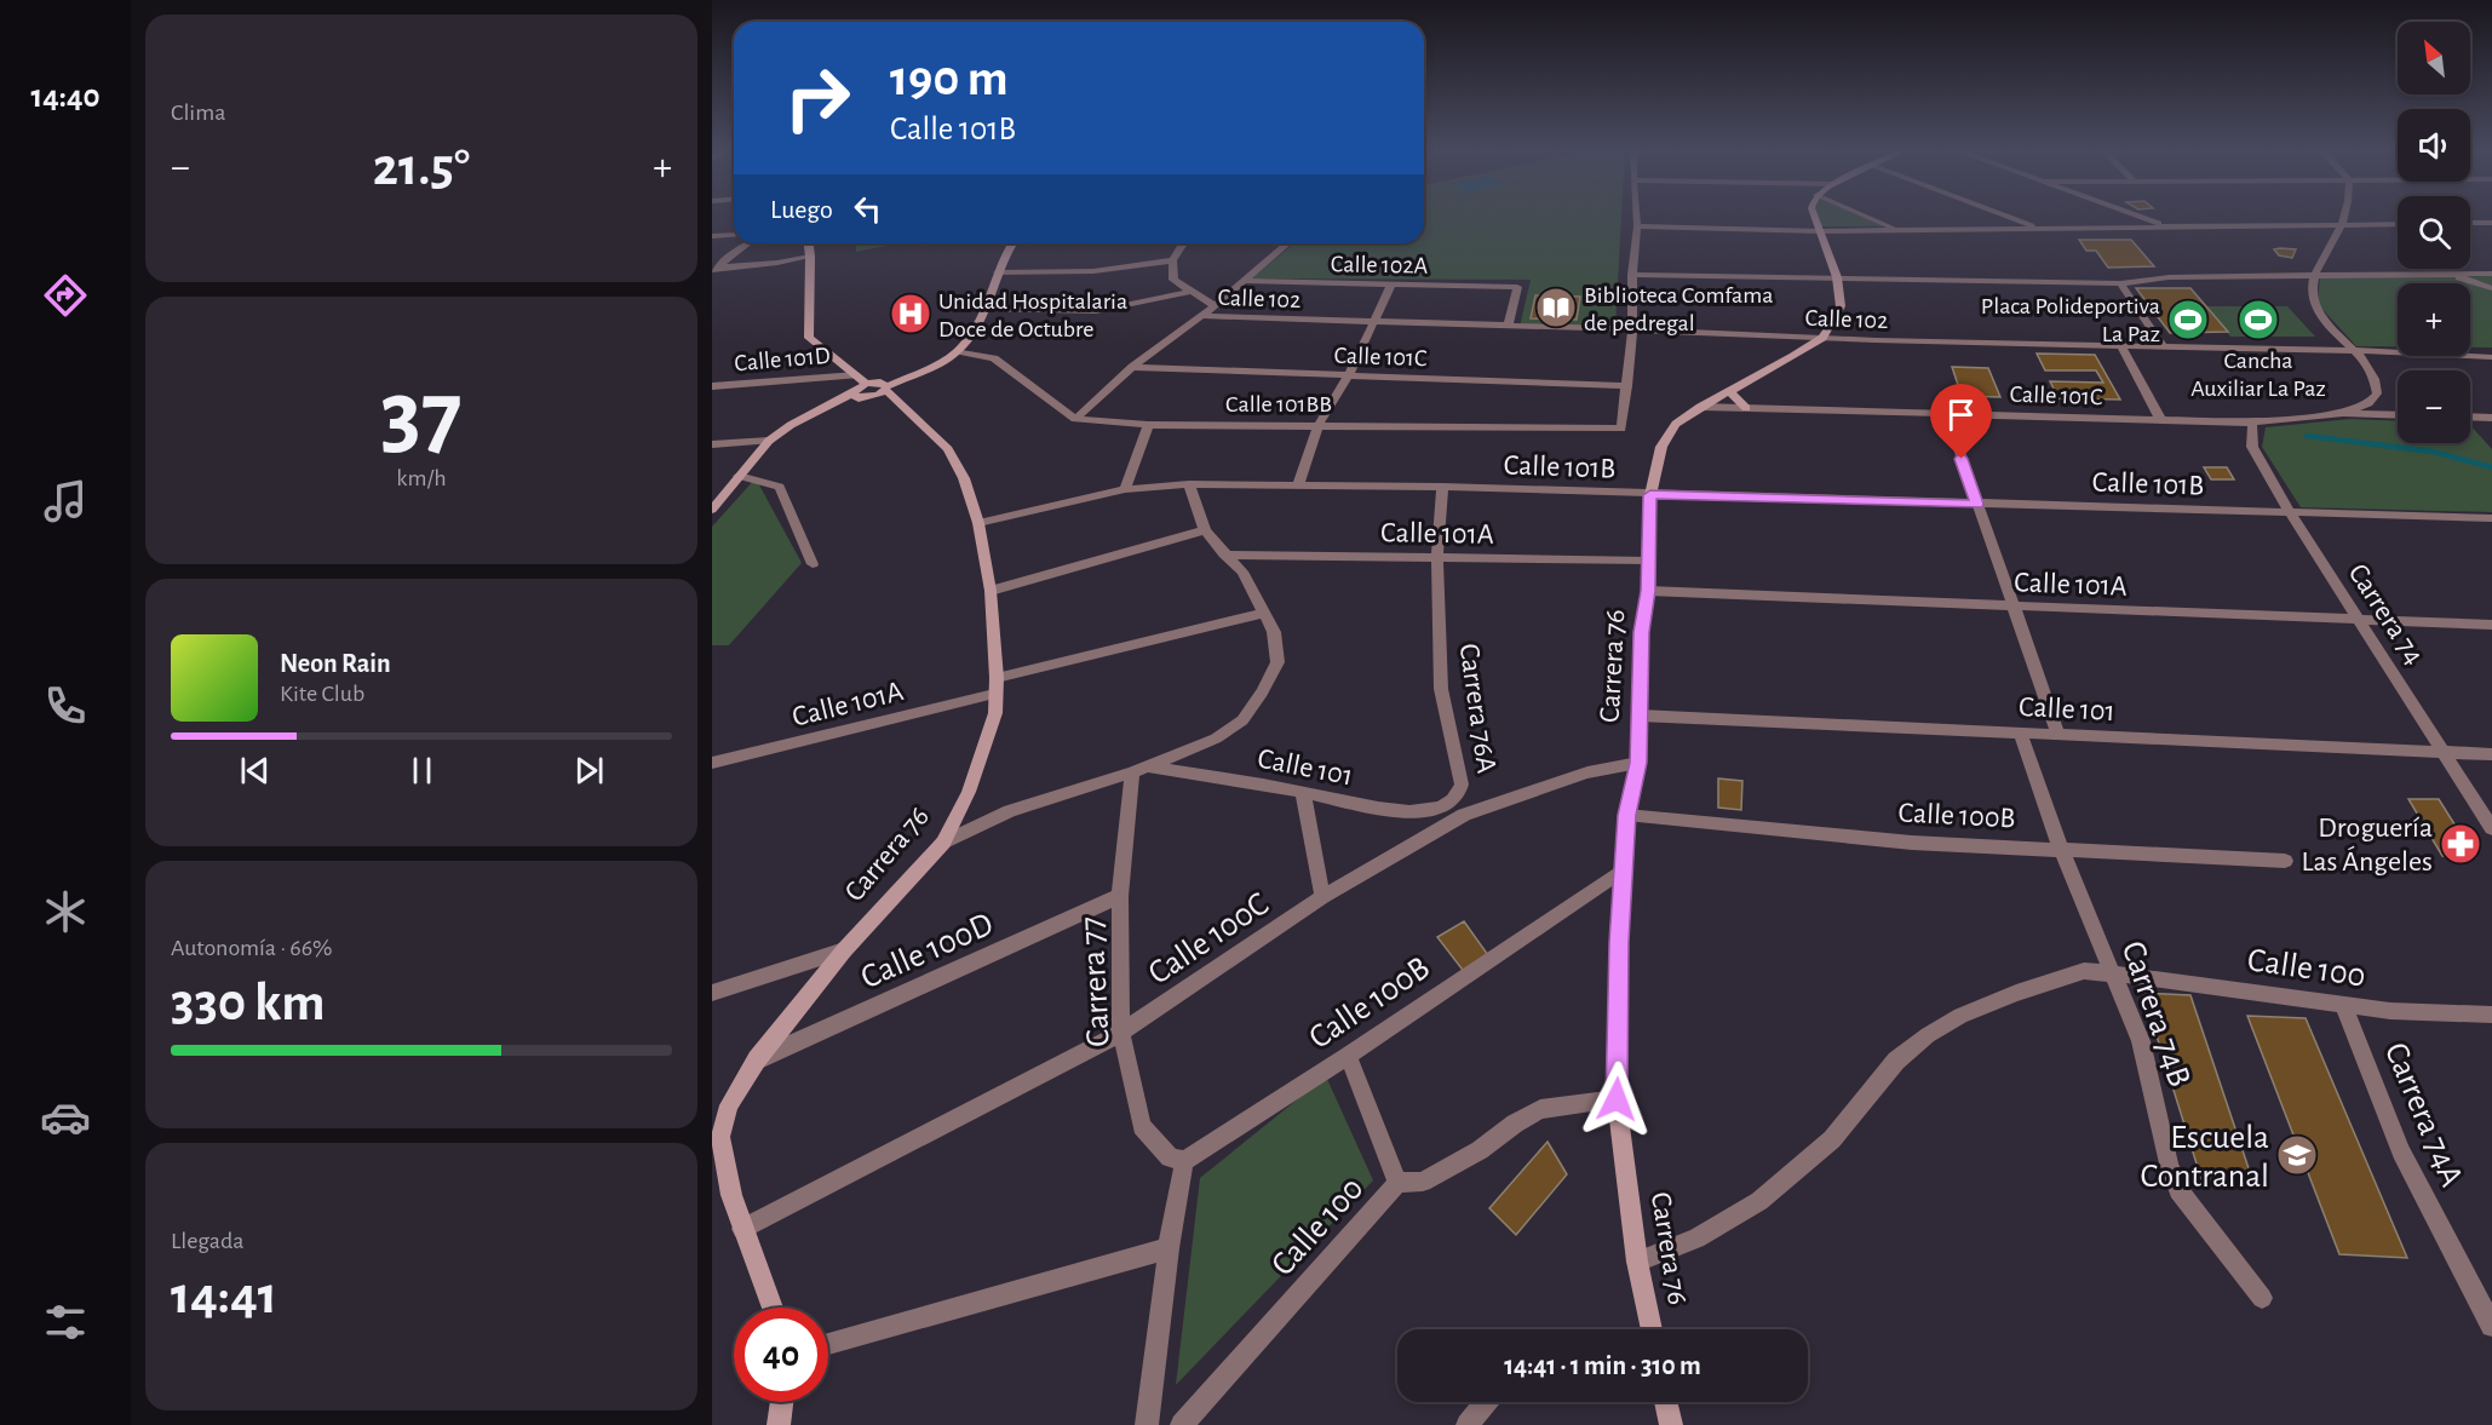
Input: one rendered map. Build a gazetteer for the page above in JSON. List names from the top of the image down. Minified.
{"streets":{"street":["Calle 102A","Calle 102","Calle 101C","Calle 101D","Calle 101BB","Calle 101B","Calle 101A","Carrera 74","Carrera 76","Carrera 76A","Calle 101","Calle 100B","Calle 100C","Calle 100D","Calle 100","Carrera 77","Carrera 74B","Carrera 74A"]},"crossings":[["Calle 102A","Calle 102"],["Calle 102","Carrera 76"],["Calle 101C","Calle 101BB"],["Calle 101C","Carrera 74"],["Calle 101C","Carrera 76"],["Calle 101B","Carrera 74"],["Calle 101B","Carrera 76"],["Calle 101B","Carrera 76A"],["Calle 101A","Carrera 74"],["Calle 101A","Carrera 76"],["Calle 101A","Carrera 76A"],["Calle 101A","Calle 101"],["Carrera 74","Calle 101"],["Carrera 76","Calle 101"],["Carrera 76","Calle 100B"],["Carrera 76","Calle 100C"],["Carrera 76","Calle 100D"],["Carrera 76","Calle 100"],["Carrera 76A","Calle 101"],["Calle 101","Carrera 77"],["Calle 101","Carrera 74B"],["Calle 100B","Carrera 77"],["Calle 100B","Carrera 74B"],["Calle 100C","Carrera 77"],["Calle 100D","Carrera 77"],["Calle 100","Carrera 74B"],["Calle 100","Carrera 74A"]],"places":{"library":["Biblioteca Comfama de pedregal"],"hospital":["Unidad Hospitalaria Doce de Octubre"],"sports":["Placa Polideportiva La Paz","Cancha Auxiliar La Paz"],"pharmacy":["Droguería Las Ángeles"],"school or university":["Escuela Contranal"]},"north":"top left","page":{"tabs":"14:40","tile":["Clima",["37","km/h"],["Autonomía · 66%","330 km"],["Llegada","14:41"]],"map_buttons":["+","−"],"turn":["190 m","Calle 101B"],"heat":["−","21.5°","+"],"then":"Luego","song":["Neon Rain","Kite Club"],"limit":"40","trip":"14:41 · 1 min · 310 m"}}
